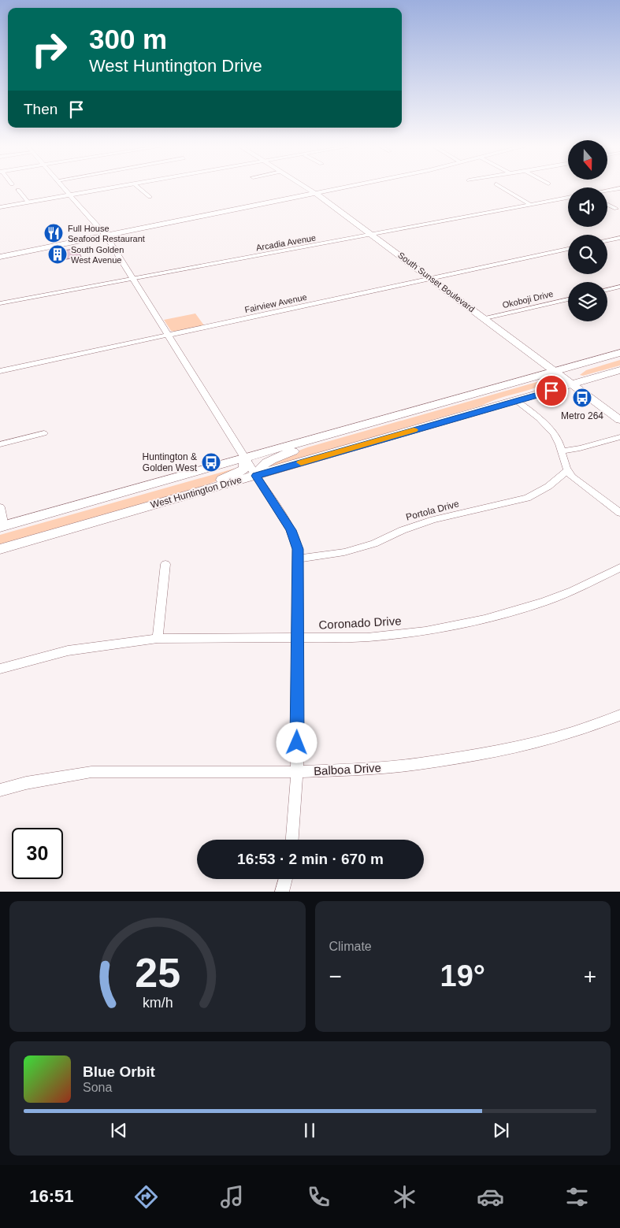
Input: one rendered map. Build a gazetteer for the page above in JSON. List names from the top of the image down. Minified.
{"streets":{"main road":["South Sunset Boulevard","West Huntington Drive"],"street":["Arcadia Avenue","Okoboji Drive","Fairview Avenue","Portola Drive","Coronado Drive","Balboa Drive"]},"crossings":[["Arcadia Avenue","South Sunset Boulevard"],["South Sunset Boulevard","Okoboji Drive"],["South Sunset Boulevard","Fairview Avenue"],["South Sunset Boulevard","West Huntington Drive"]],"places":{"restaurant":["Full House Seafood Restaurant"],"building":["South Golden West Avenue"],"bus stop":["Metro 264","Huntington & Golden West"]},"north":"bottom","page":{"turn":["300 m","West Huntington Drive"],"then":"Then","limit":"30","trip":"16:53 · 2 min · 670 m","tile":"Climate","heat":["−","19°","+"],"song":["Blue Orbit","Sona"],"tabs":"16:51","gauge":["25","km/h"]}}
